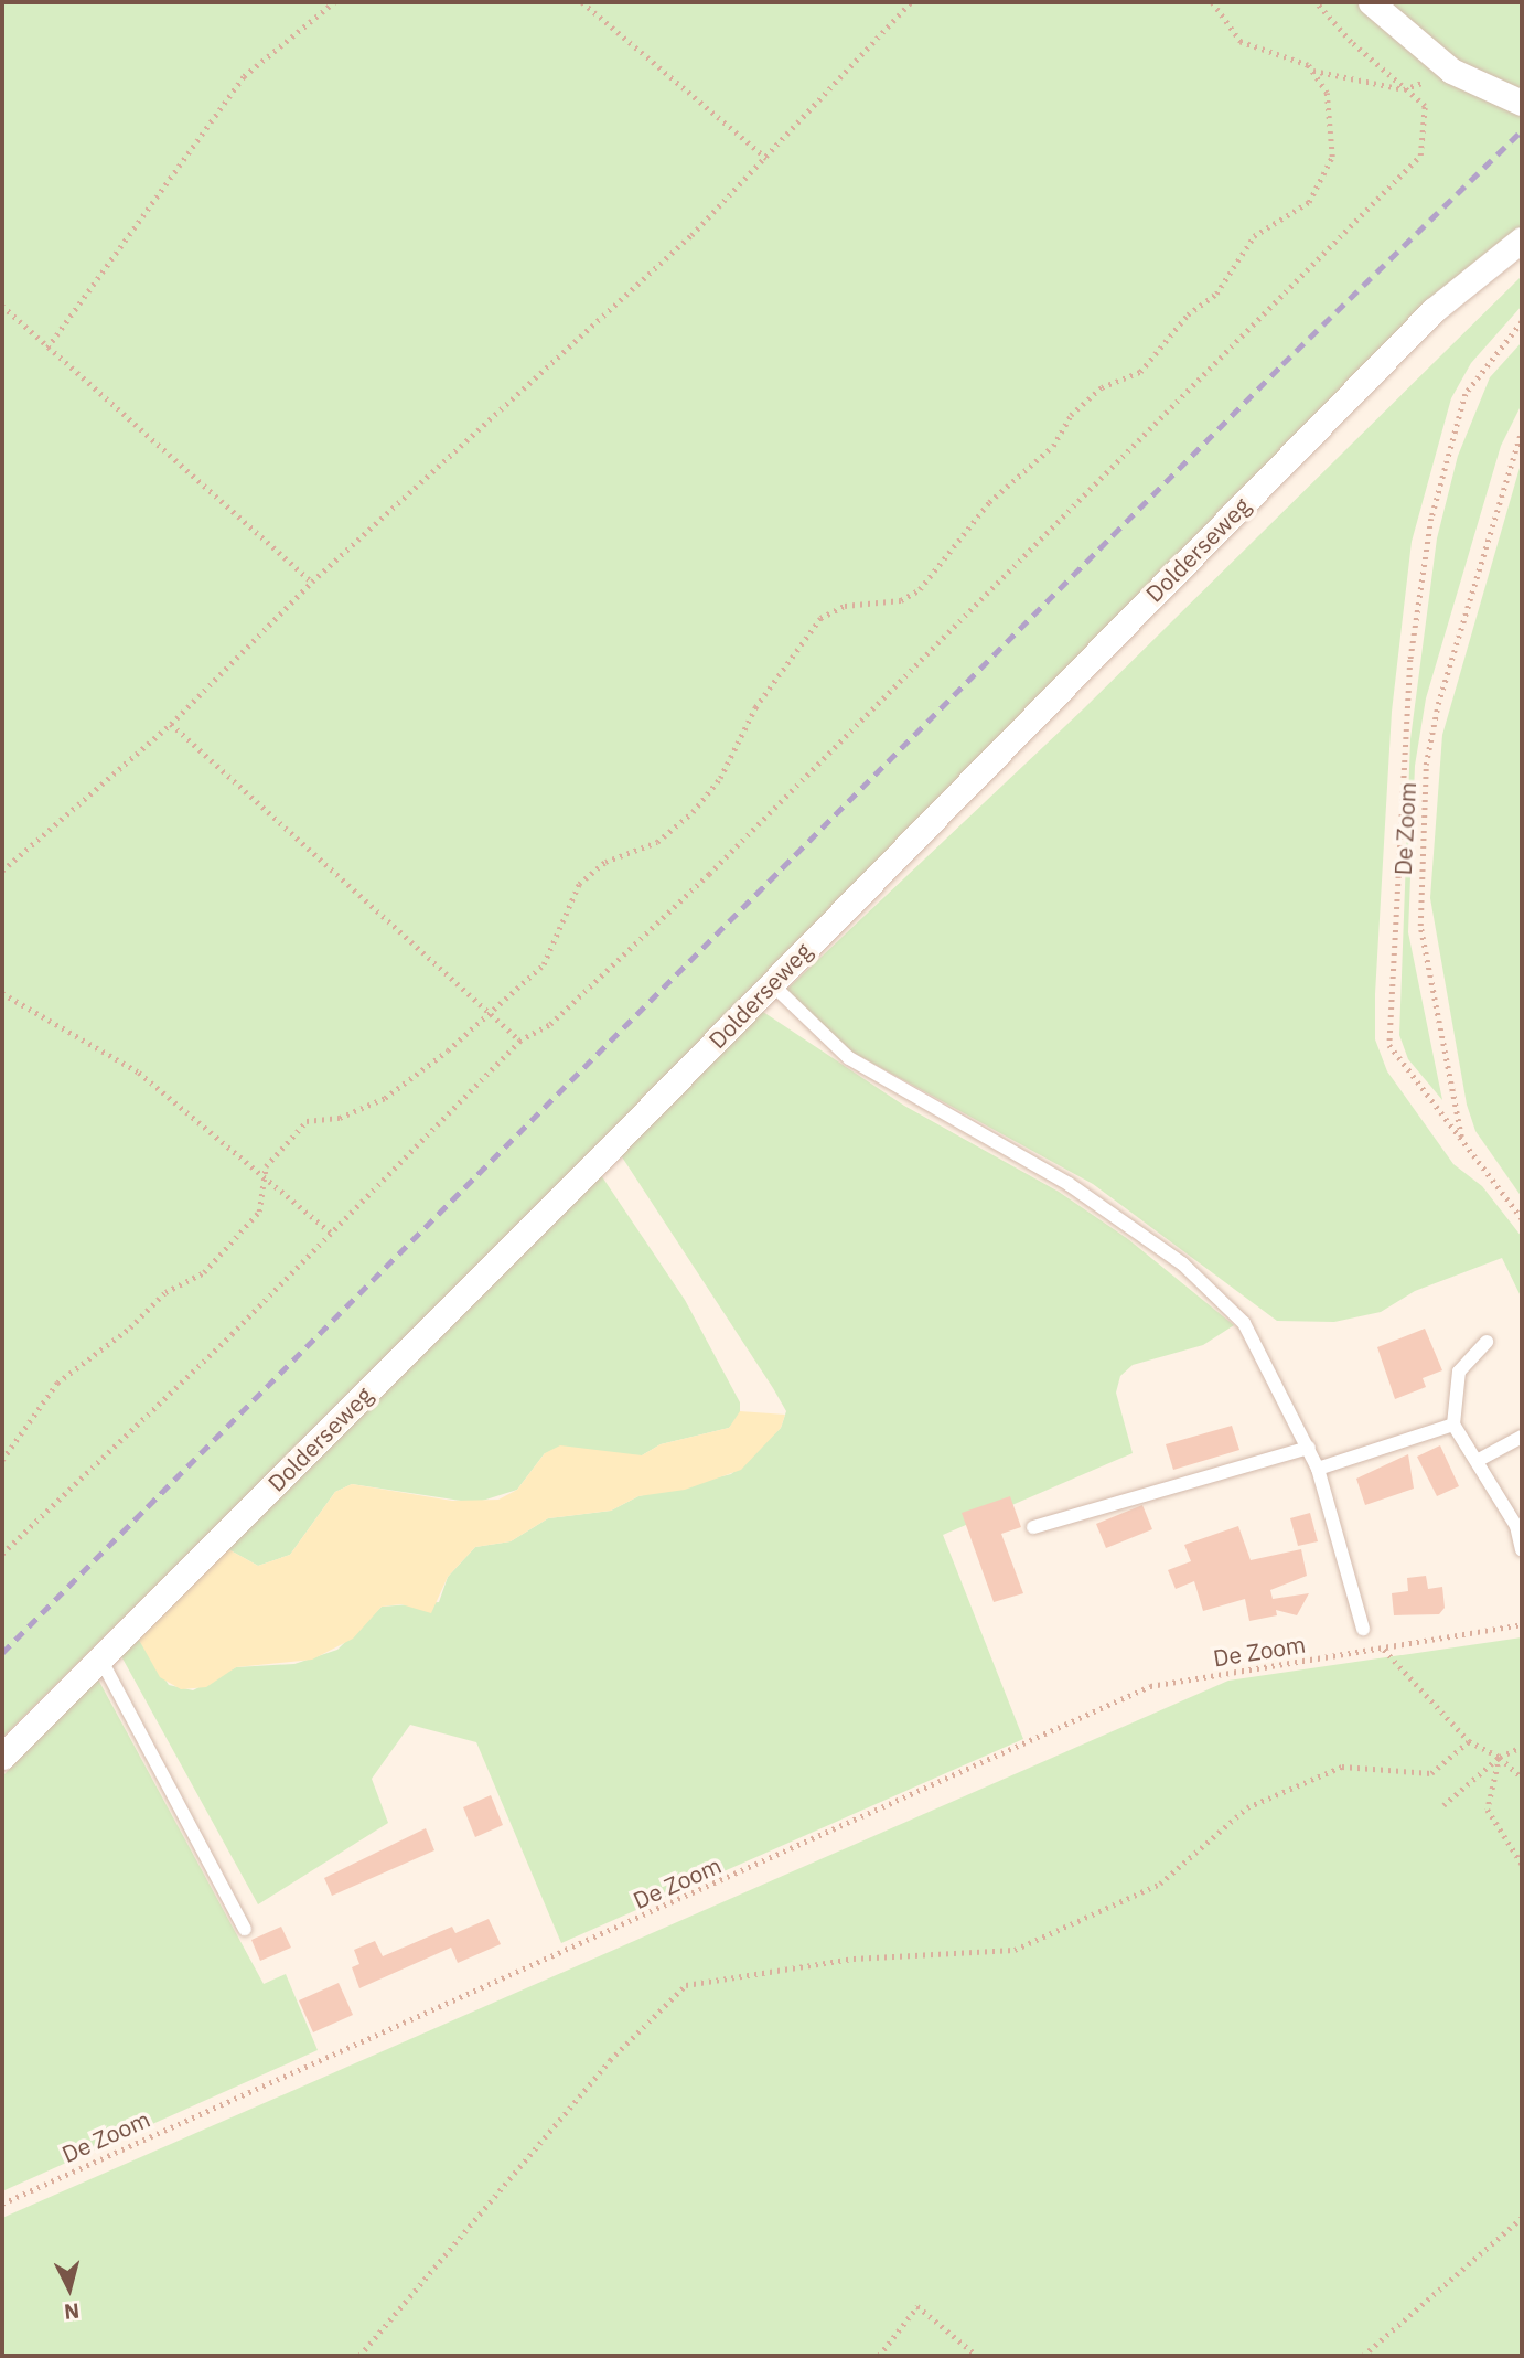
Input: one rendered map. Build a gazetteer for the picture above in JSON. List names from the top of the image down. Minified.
{"streets":{"street":["Dolderseweg"],"path":["De Zoom"]},"north":"bottom"}
